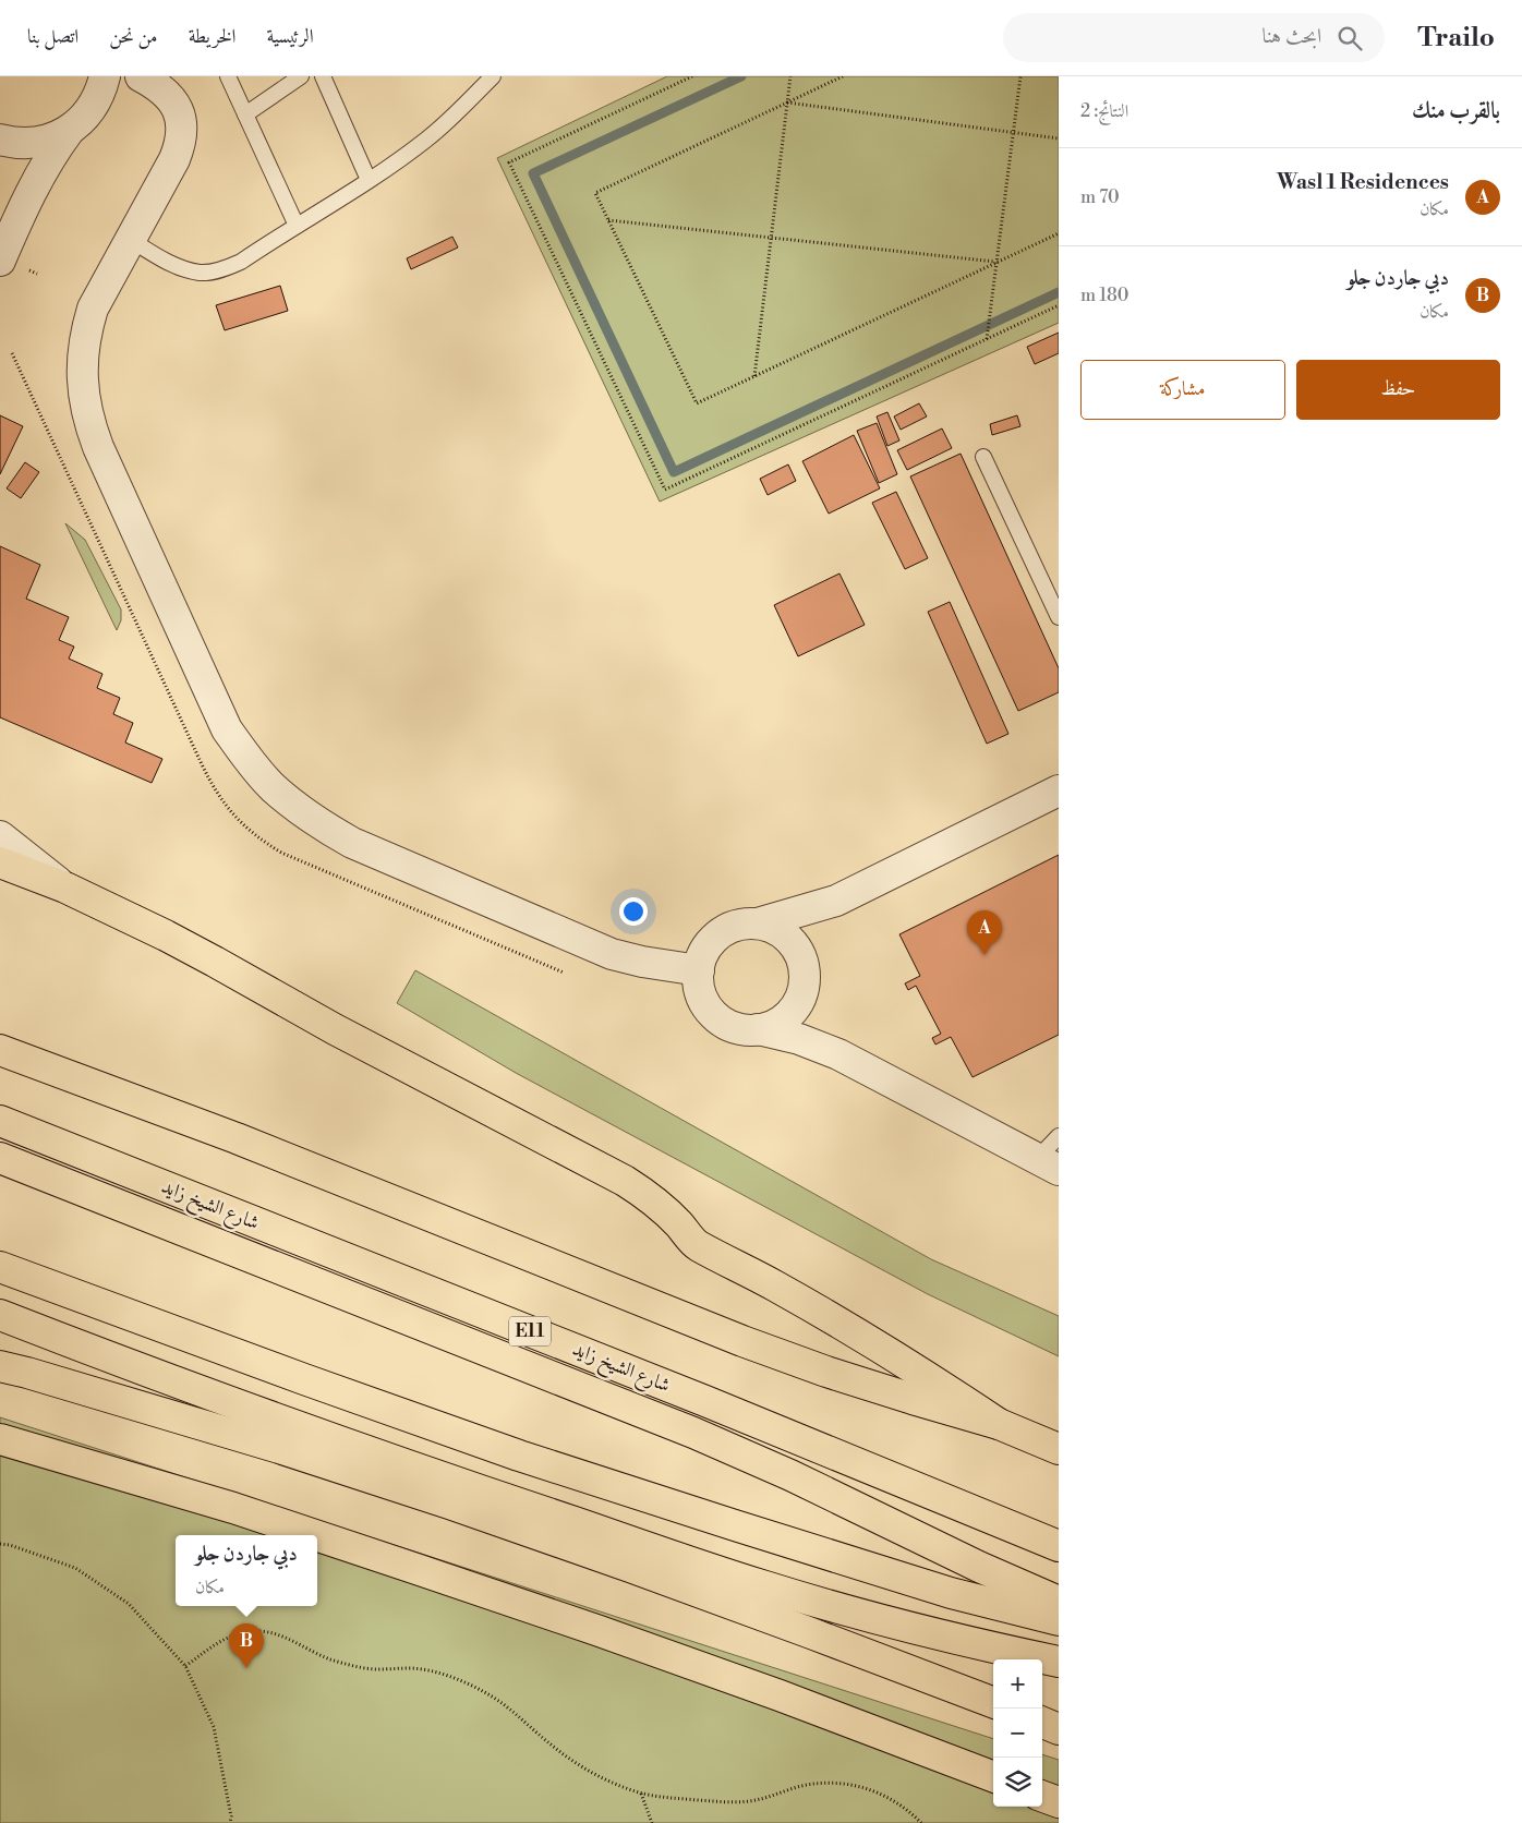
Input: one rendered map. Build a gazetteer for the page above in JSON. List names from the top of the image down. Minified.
{"streets":{"highway":["شارع الشيخ زايد","E11"]},"page":{"header":"Trailo","search":"ابحث هنا","nav":["الرئيسية","الخريطة","من نحن","اتصل بنا"],"heading":["بالقرب منك","النتائج: 2"],"list":[{"mark":"A","name":"Wasl 1 Residences","note":"مكان","value":"70 m"},{"mark":"B","name":"دبي جاردن جلو","note":"مكان","value":"180 m"}],"buttons":["حفظ","مشاركة"],"pins":["A","B"],"popup":["دبي جاردن جلو","مكان"],"map_buttons":["+","−"]}}
